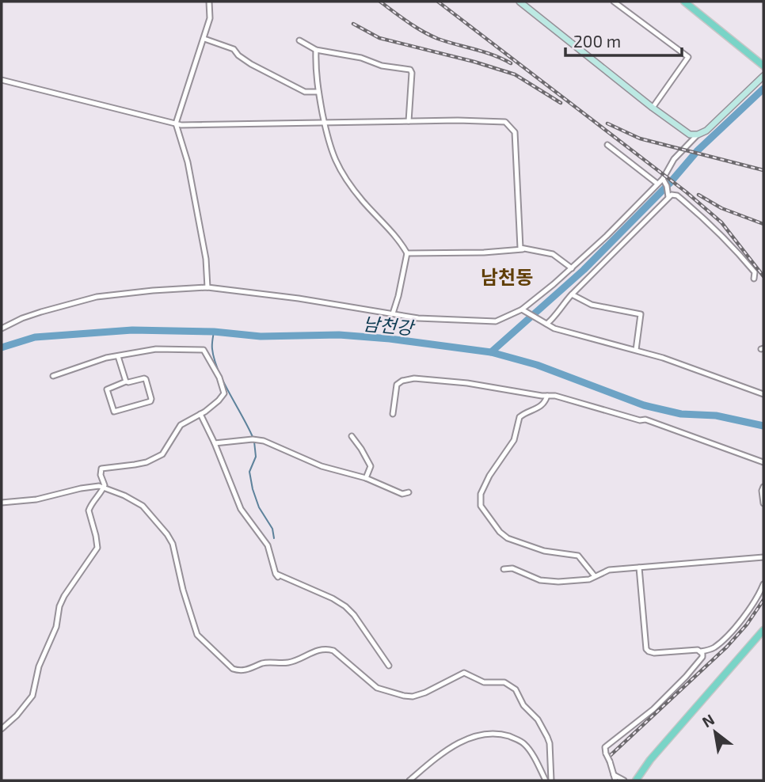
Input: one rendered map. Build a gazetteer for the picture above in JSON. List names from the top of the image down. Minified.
{"districts":["남천동"],"water":["남천강"],"scale_bar":"200 m","north":"top left"}
